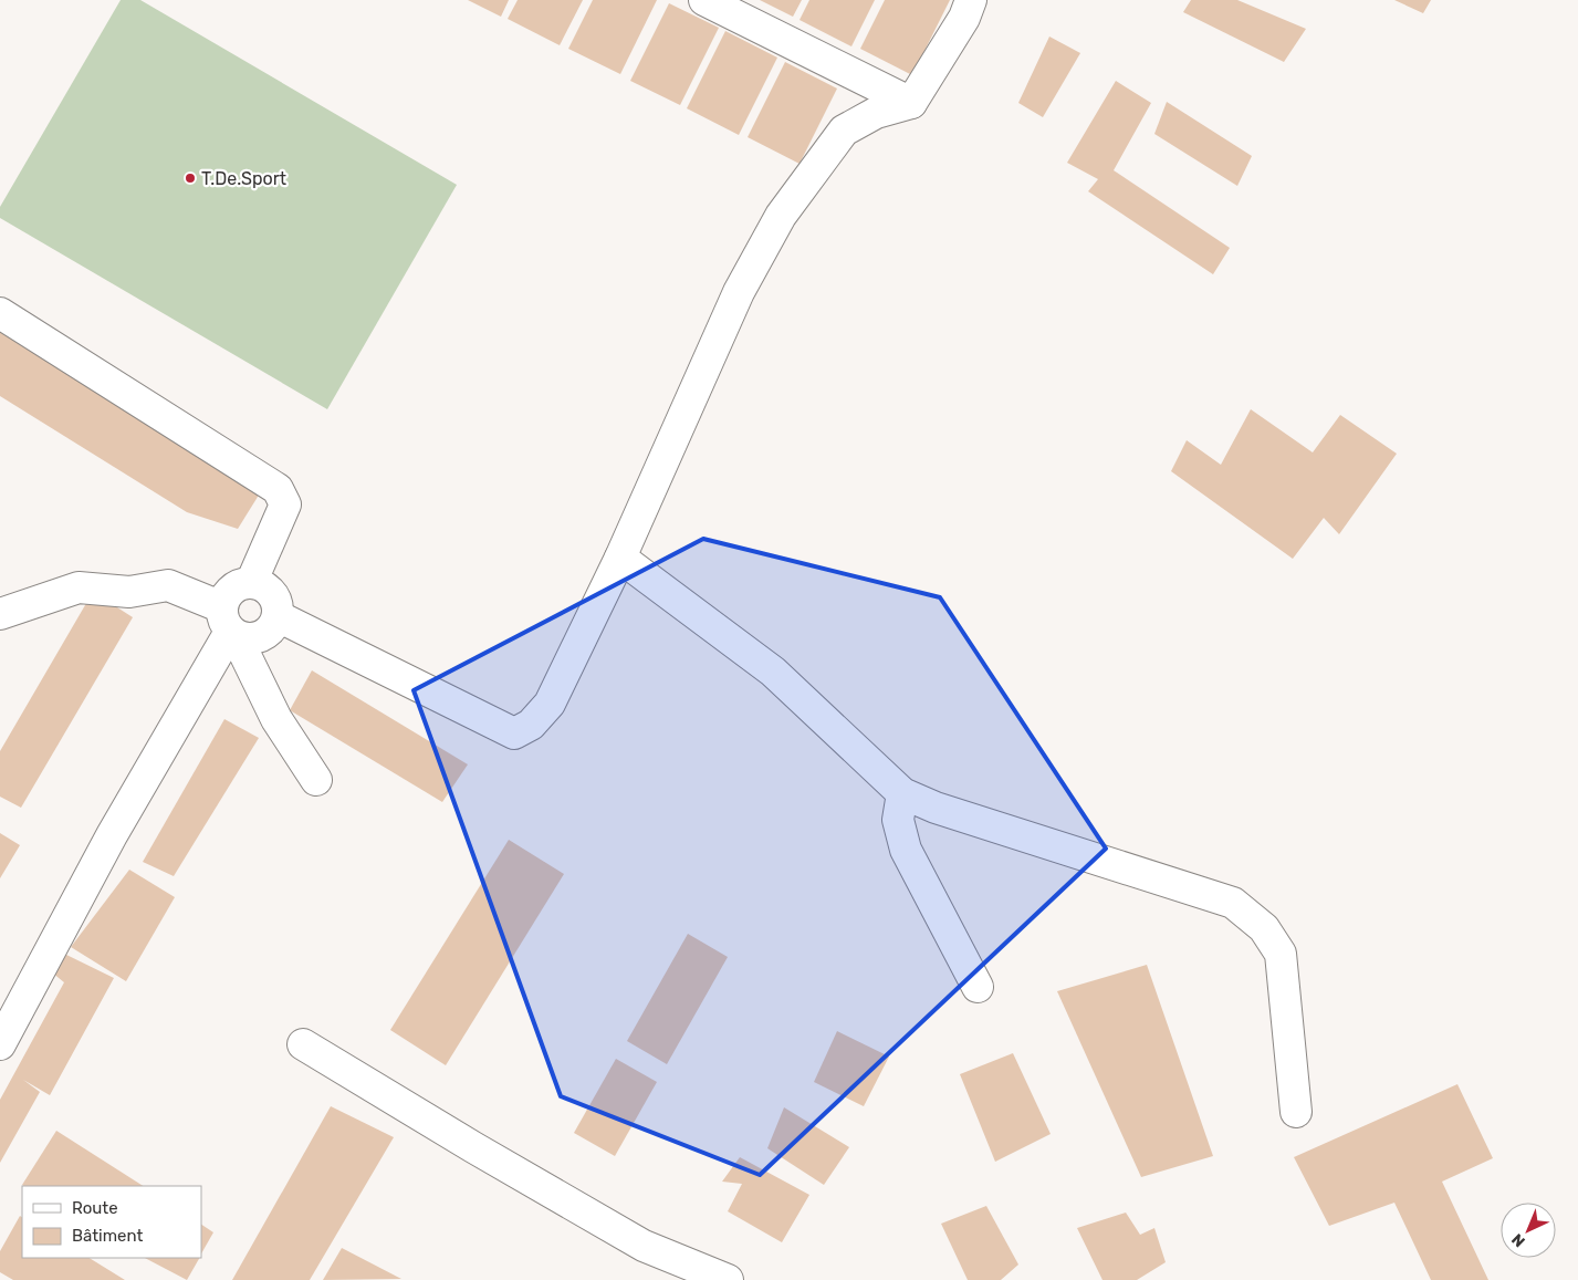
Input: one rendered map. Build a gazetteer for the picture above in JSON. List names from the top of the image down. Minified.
{"places":["T.De.Sport"],"legend":["Route","Bâtiment"],"north":"bottom left"}
